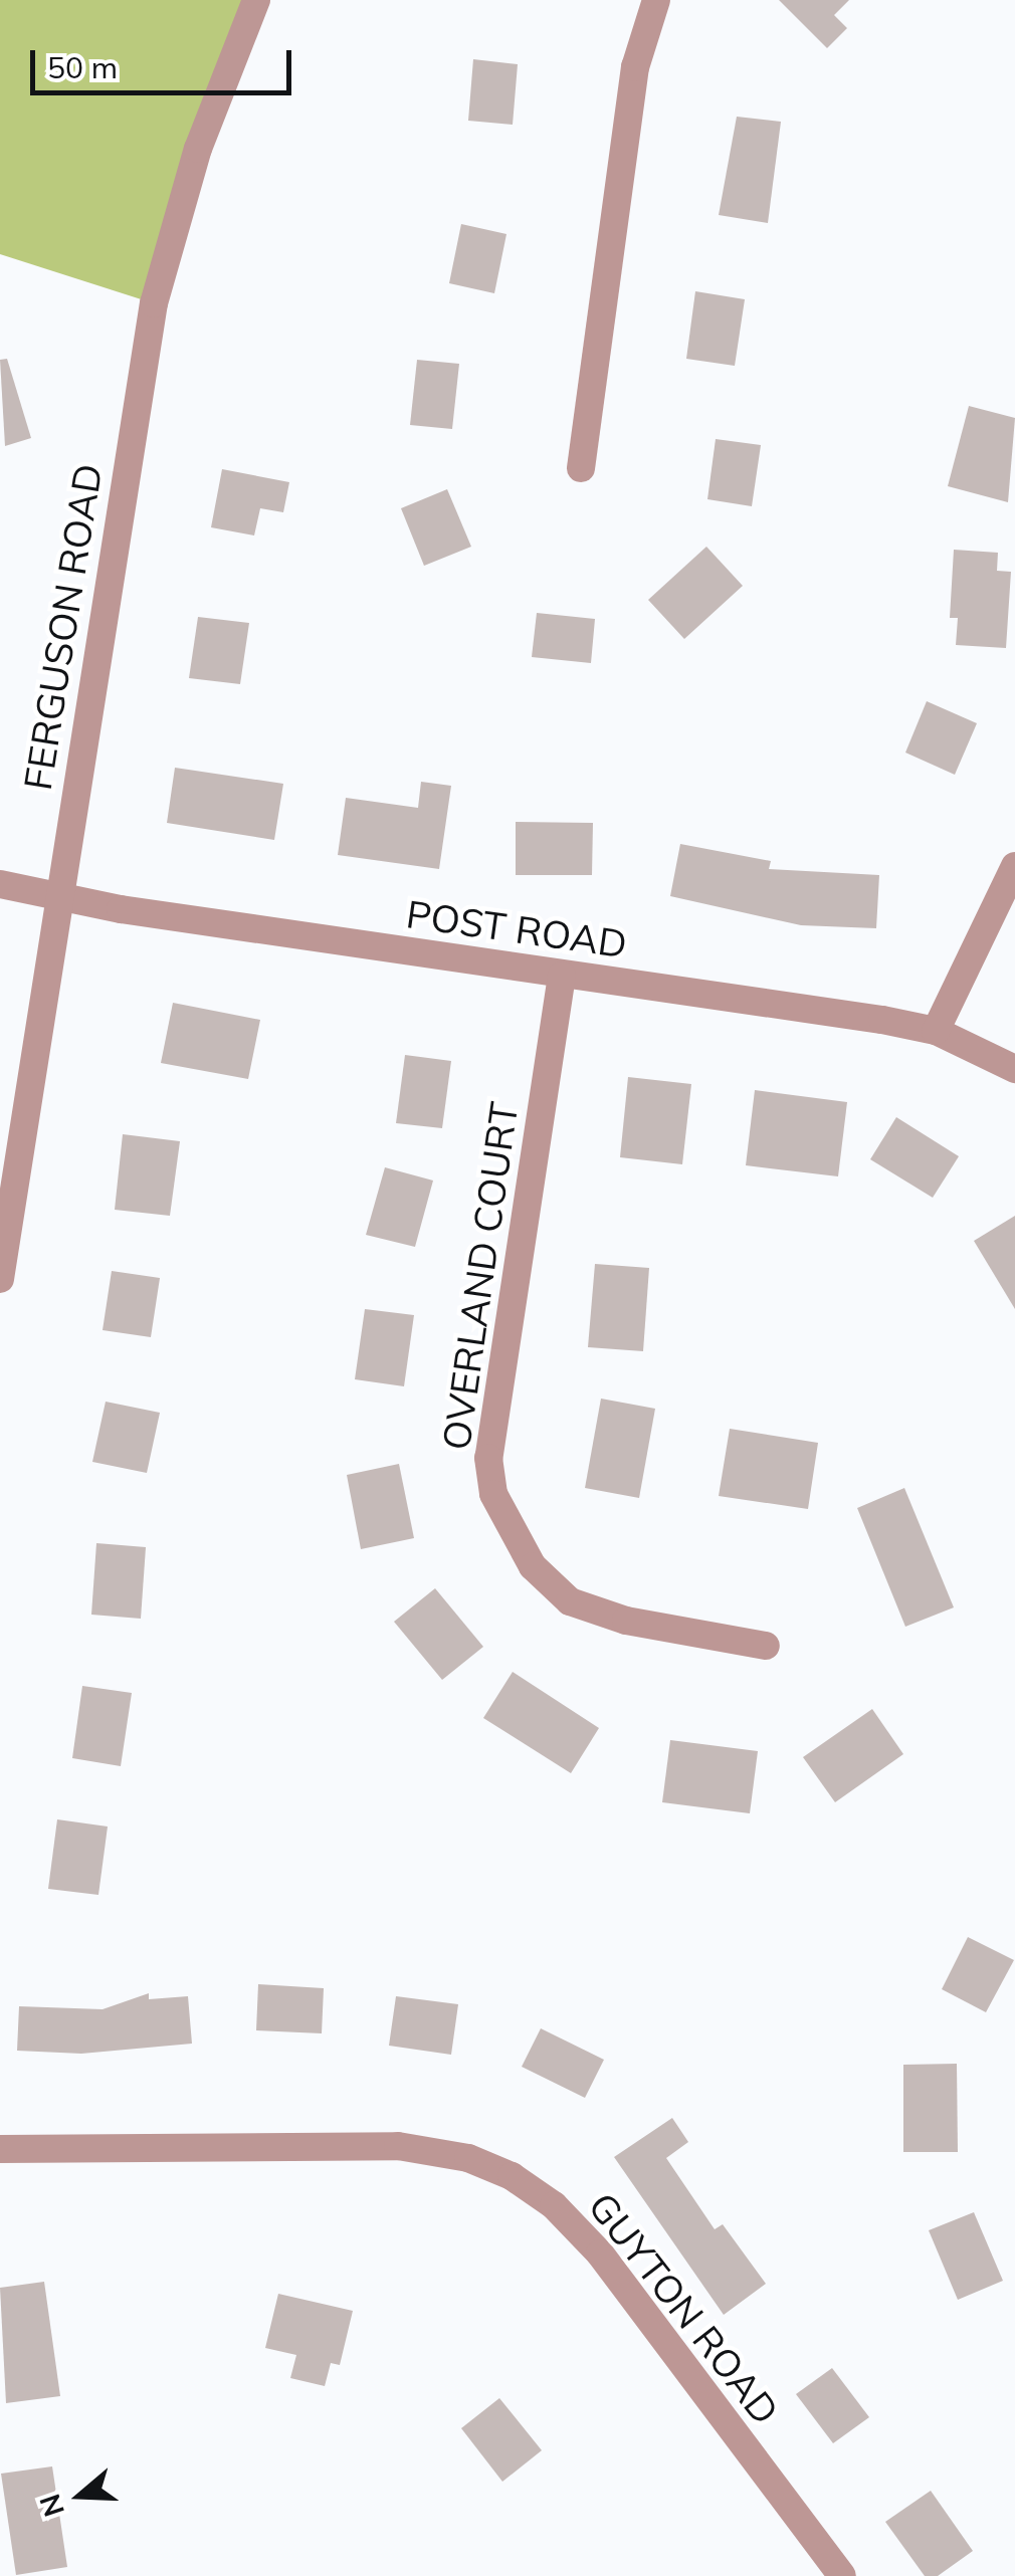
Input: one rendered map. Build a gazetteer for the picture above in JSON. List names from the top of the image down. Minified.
{"streets":{"street":["FERGUSON ROAD","POST ROAD","OVERLAND COURT","GUYTON ROAD"]},"crossings":[["FERGUSON ROAD","POST ROAD"],["POST ROAD","OVERLAND COURT"]],"scale_bar":"50 m","north":"left"}
